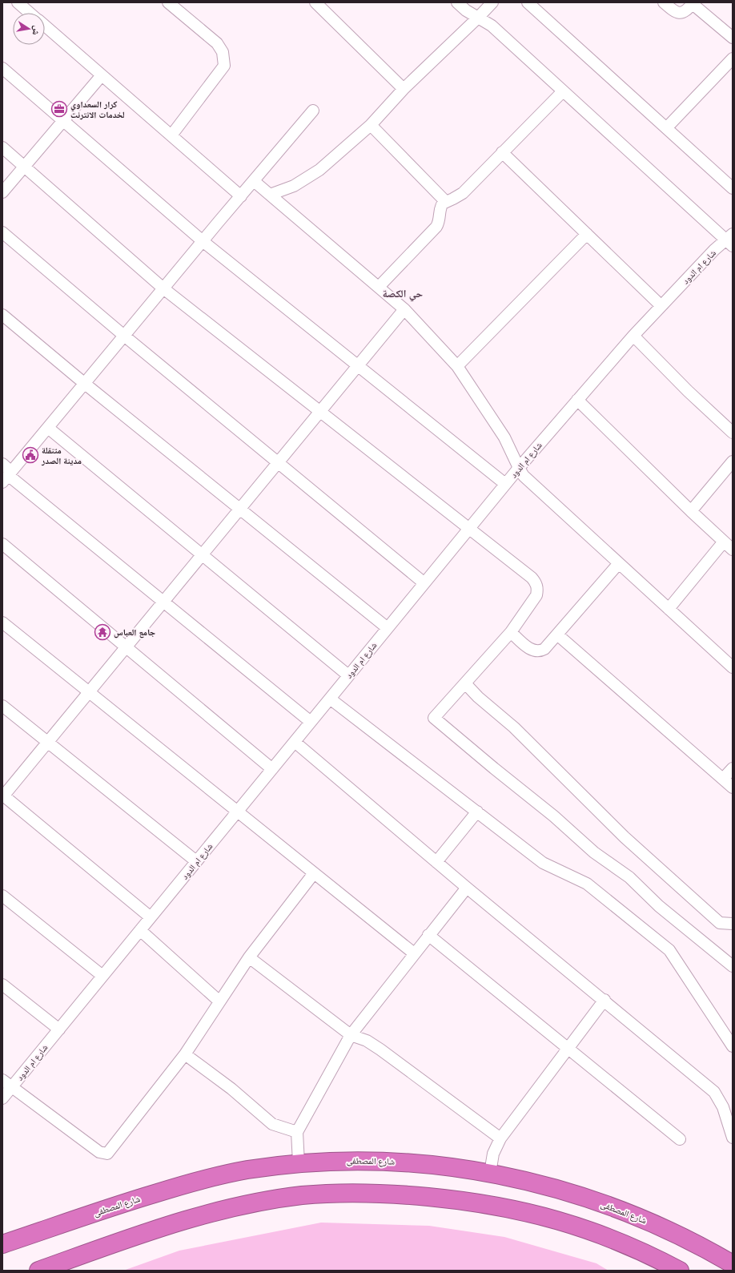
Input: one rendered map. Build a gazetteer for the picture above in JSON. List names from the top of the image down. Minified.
{"streets":{"highway":["شارع المصطفى"],"street":["شارع ام الدود"]},"districts":["حي الكصة"],"places":{"office":["كرار السعداوي لخدمات الانترنت"],"public building":["متنقلة مدينة الصدر"],"temple":["جامع العباس"]},"north":"right"}
